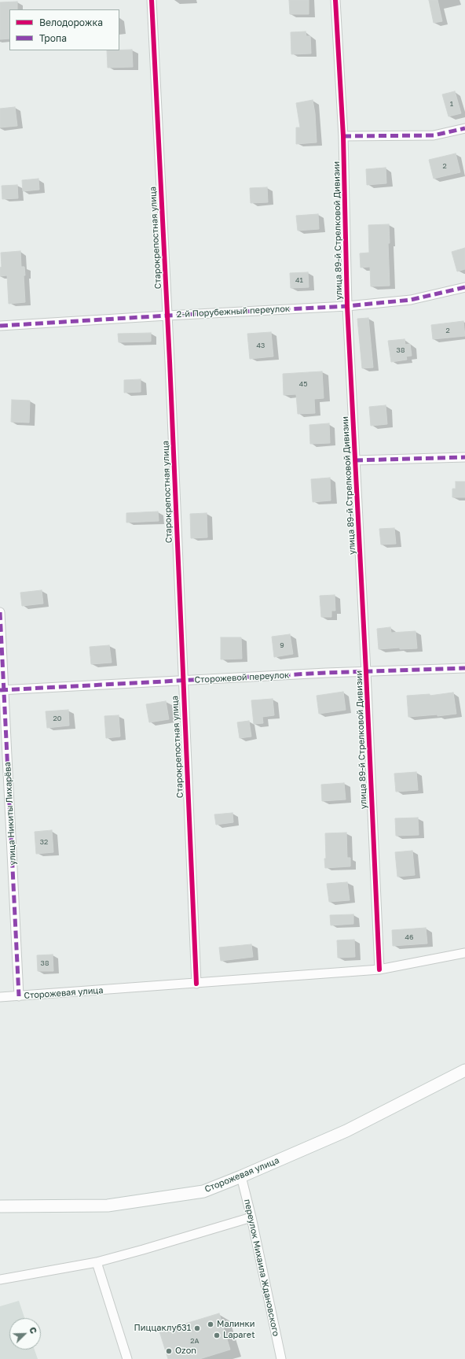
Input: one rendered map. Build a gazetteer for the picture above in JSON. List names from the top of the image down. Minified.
{"streets":{"main road":["Сторожевая улица"],"street":["улица 89-й Стрелковой Дивизии","Старокрепостная улица","2-й Порубежный переулок","Сторожевой переулок","улица Никиты Лихарёва","переулок Михаила Ждановского"]},"crossings":[["улица 89-й Стрелковой Дивизии","2-й Порубежный переулок"],["улица 89-й Стрелковой Дивизии","Сторожевой переулок"],["улица 89-й Стрелковой Дивизии","Сторожевая улица"],["Старокрепостная улица","2-й Порубежный переулок"],["Старокрепостная улица","Сторожевой переулок"],["Старокрепостная улица","Сторожевая улица"],["Сторожевой переулок","улица Никиты Лихарёва"],["улица Никиты Лихарёва","Сторожевая улица"],["Сторожевая улица","переулок Михаила Ждановского"]],"places":["Малинки","Пиццаклуб31","Laparet","Ozon"],"house_numbers":["1","2","41","2","43","38","45","9","20","32","46","38","2А"],"legend":["Велодорожка","Тропа"],"north":"top right"}
